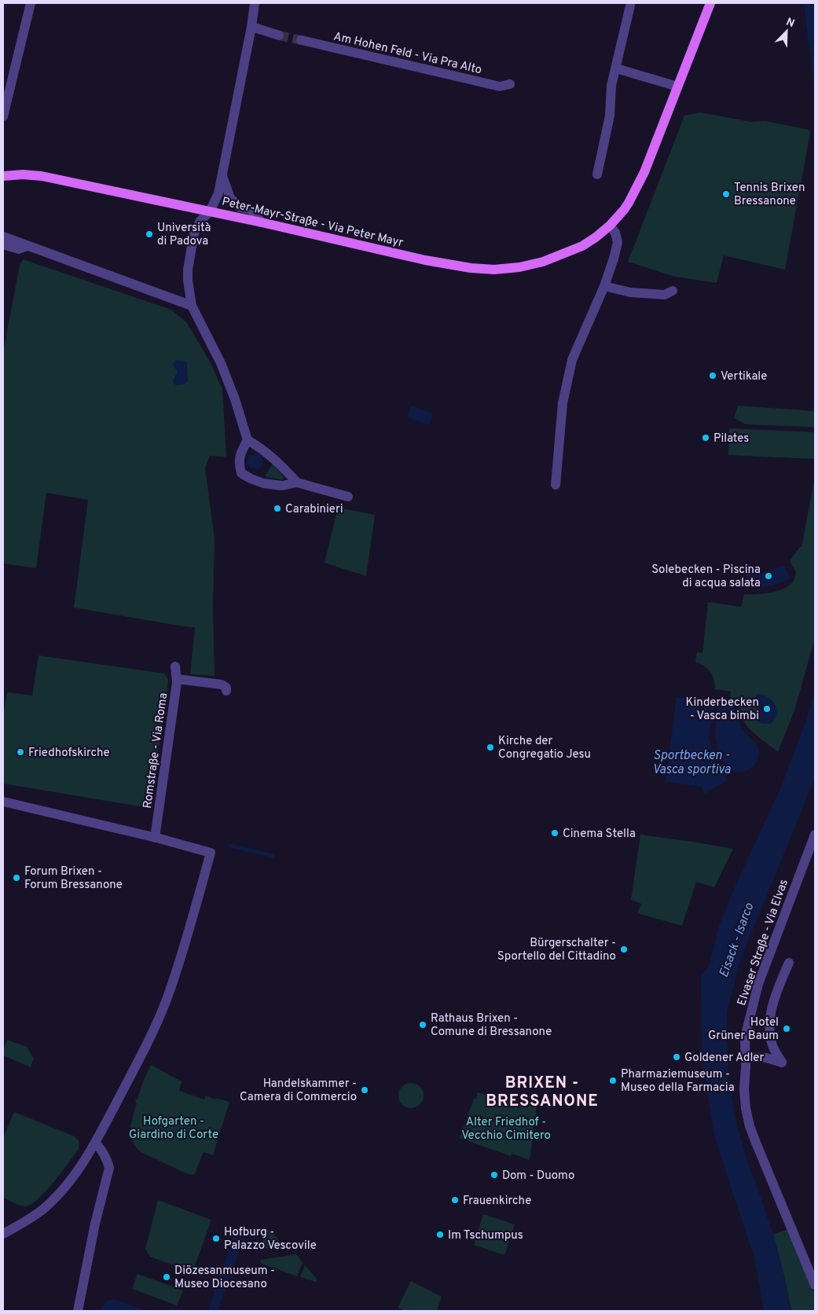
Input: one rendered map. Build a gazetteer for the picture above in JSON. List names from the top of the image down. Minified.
{"streets":{"main road":["Peter-Mayr-Straße - Via Peter Mayr"],"street":["Am Hohen Feld - Via Pra Alto","Romstraße - Via Roma","Elvaser Straße - Via Elvas"]},"districts":["BRIXEN - BRESSANONE"],"water":["Sportbecken - Vasca sportiva","Eisack - Isarco"],"parks":["Hofgarten - Giardino di Corte","Alter Friedhof - Vecchio Cimitero"],"places":["Tennis Brixen Bressanone","Università di Padova","Vertikale","Pilates","Carabinieri","Solebecken - Piscina di acqua salata","Kinderbecken - Vasca bimbi","Kirche der Congregatio Jesu","Friedhofskirche","Cinema Stella","Forum Brixen - Forum Bressanone","Bürgerschalter - Sportello del Cittadino","Rathaus Brixen - Comune di Bressanone","Hotel Grüner Baum","Goldener Adler","Pharmaziemuseum - Museo della Farmacia","Handelskammer - Camera di Commercio","Dom - Duomo","Frauenkirche","Im Tschumpus","Hofburg - Palazzo Vescovile","Diözesanmuseum - Museo Diocesano"],"north":"top right"}
